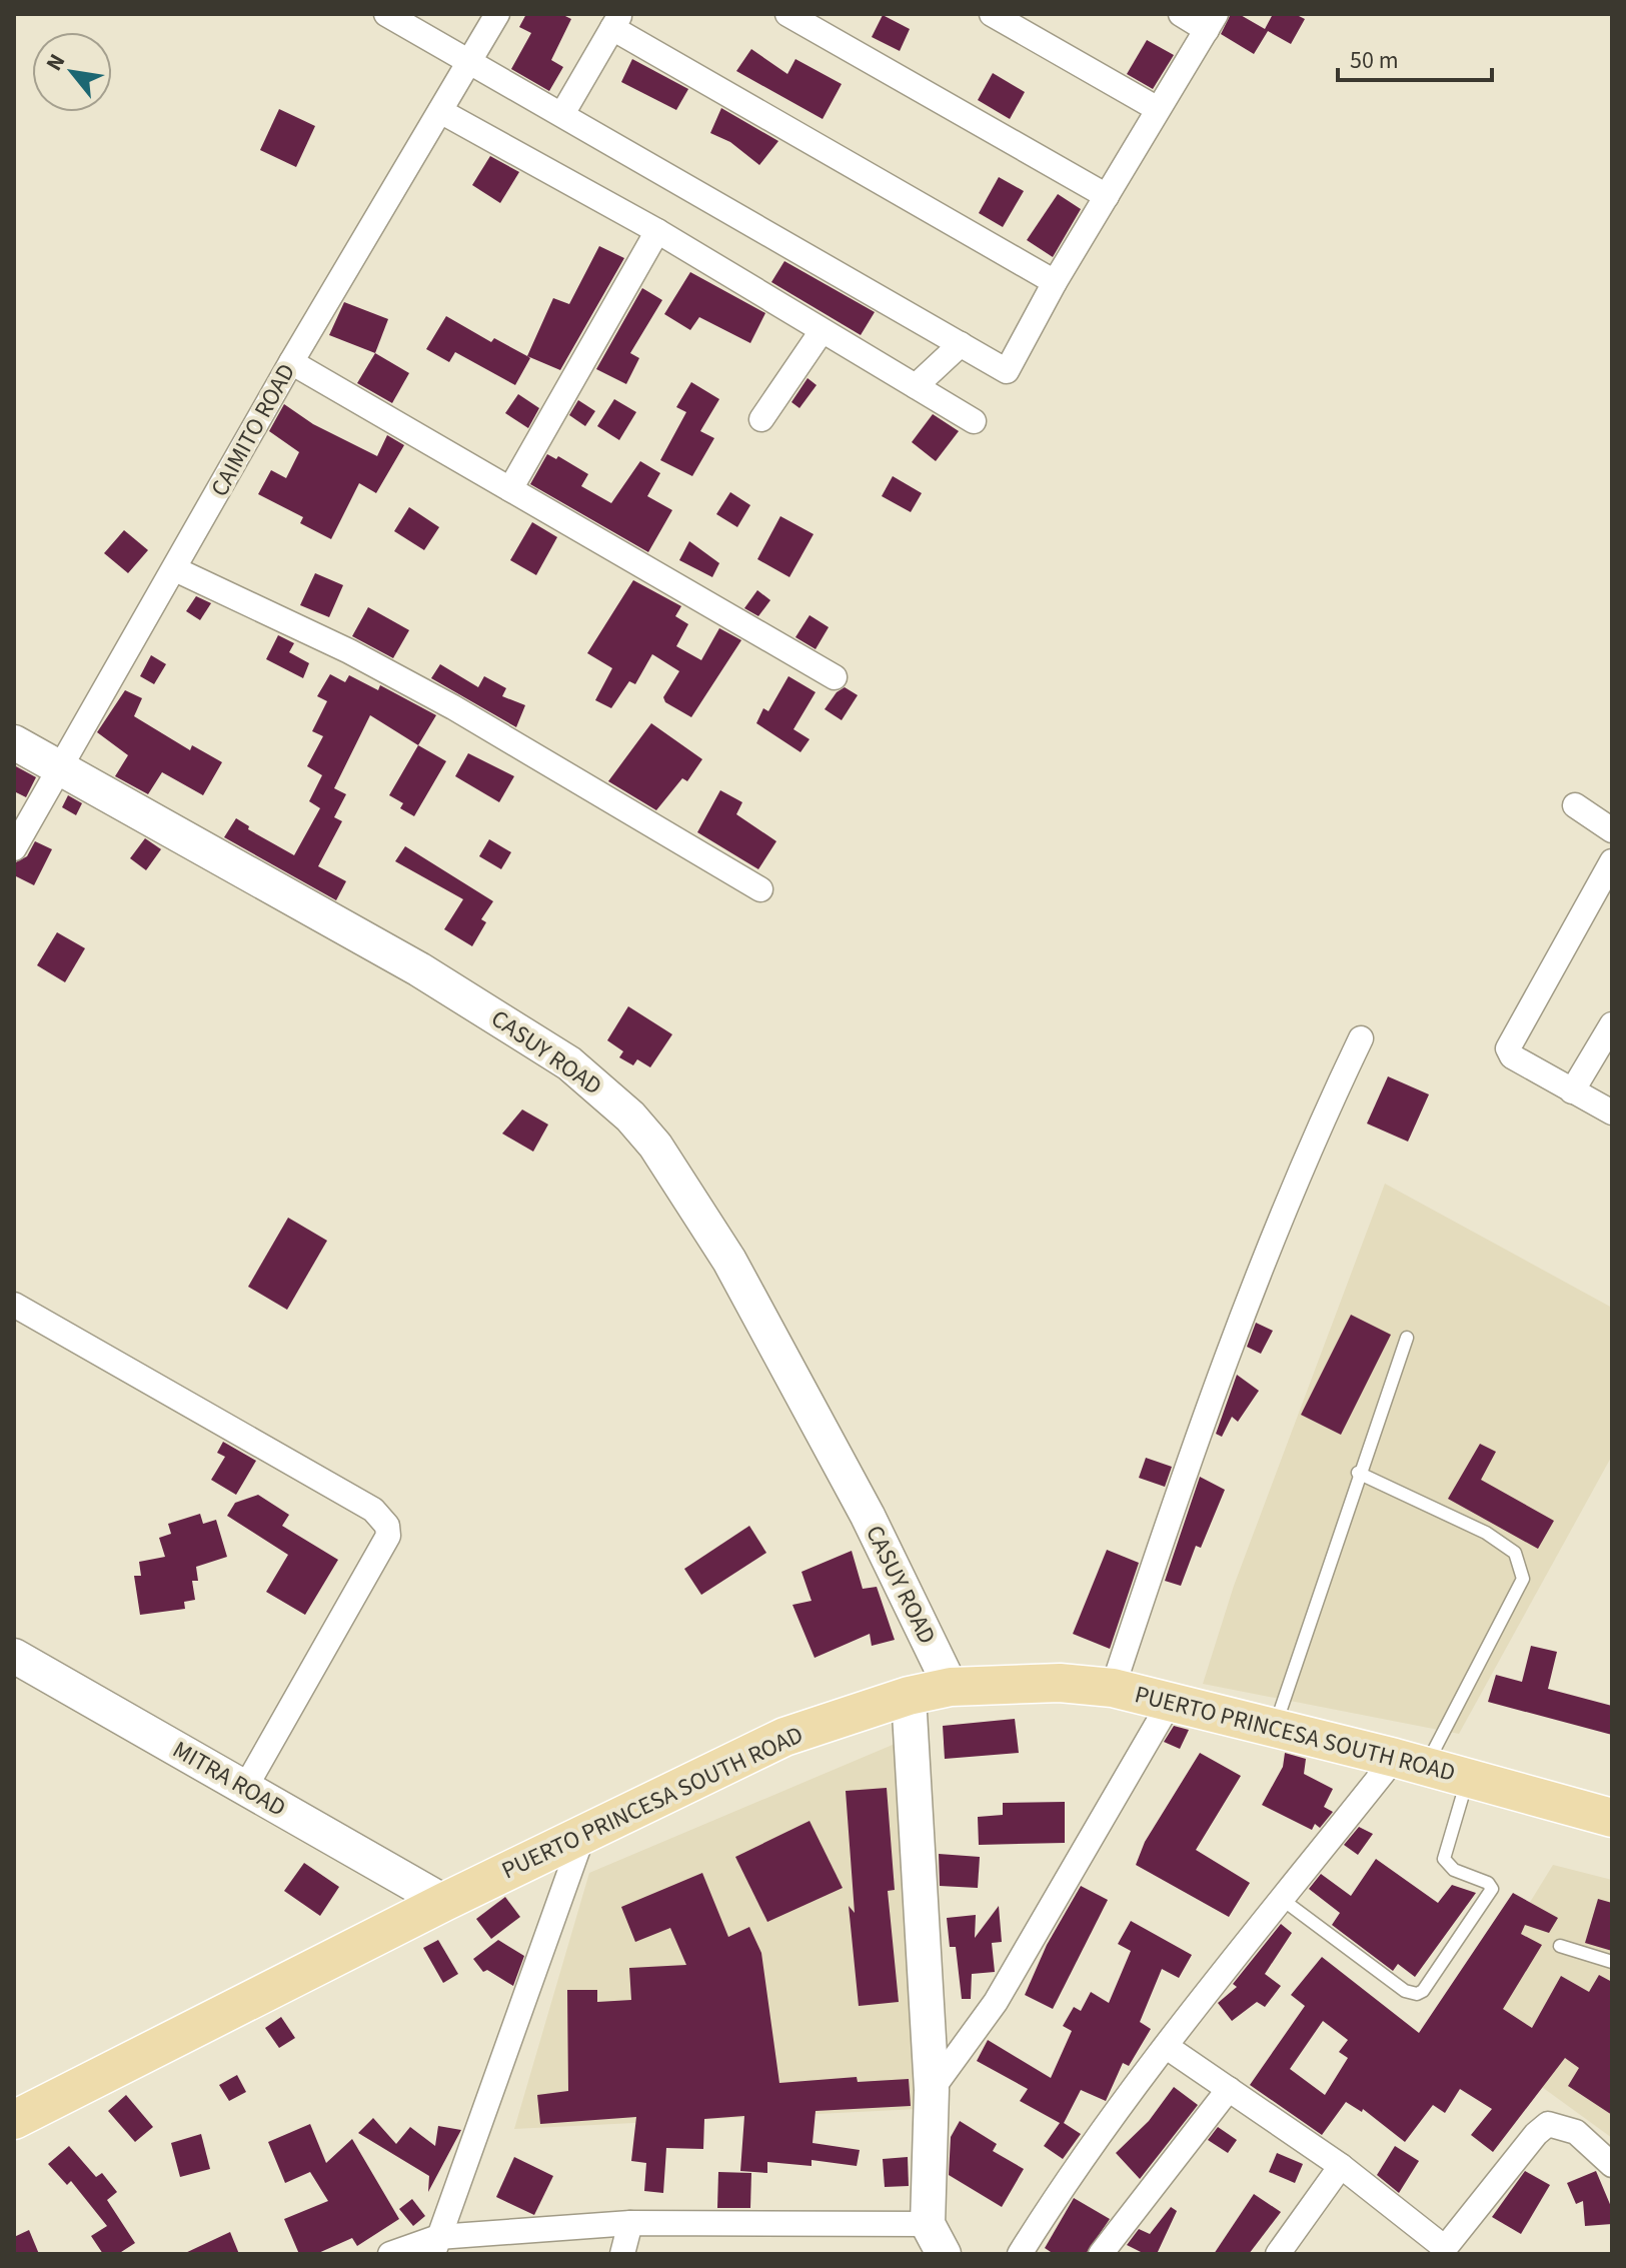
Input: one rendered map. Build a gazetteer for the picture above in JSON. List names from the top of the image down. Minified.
{"streets":{"main road":["PUERTO PRINCESA SOUTH ROAD"],"street":["CAIMITO ROAD","CASUY ROAD","MITRA ROAD"]},"crossings":[["CAIMITO ROAD","CASUY ROAD"],["CASUY ROAD","PUERTO PRINCESA SOUTH ROAD"],["PUERTO PRINCESA SOUTH ROAD","MITRA ROAD"]],"scale_bar":"50 m","north":"top left"}
